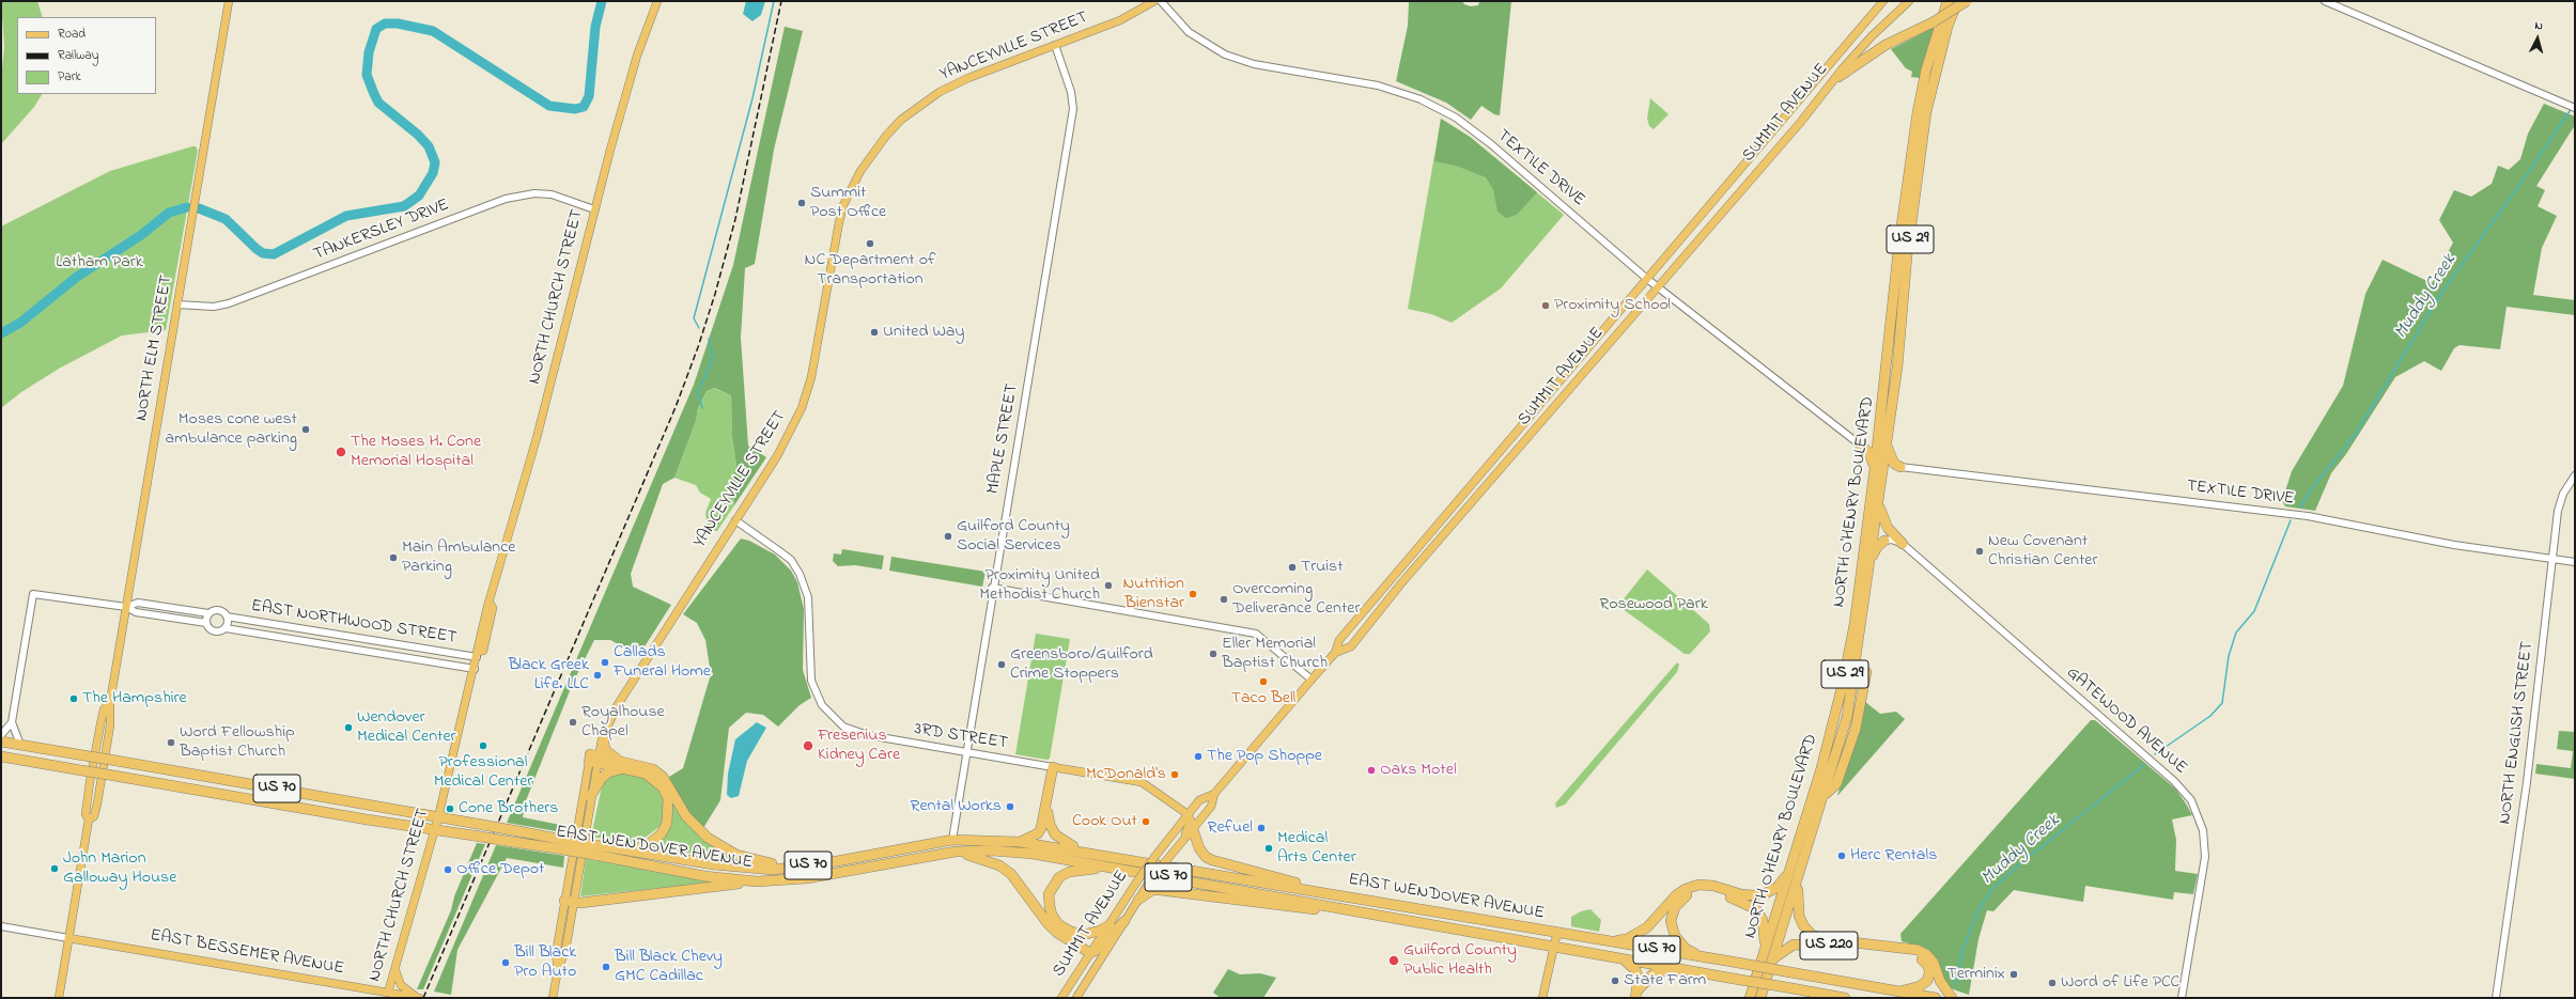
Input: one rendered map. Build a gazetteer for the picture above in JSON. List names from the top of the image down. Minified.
{"streets":{"highway":["US 29","NORTH O'HENRY BOULEVARD","US 70","EAST WENDOVER AVENUE","US 220"],"main road":["YANCEYVILLE STREET","SUMMIT AVENUE","NORTH CHURCH STREET","NORTH ELM STREET","3RD STREET","EAST BESSEMER AVENUE"],"street":["TEXTILE DRIVE","TANKERSLEY DRIVE","MAPLE STREET","EAST NORTHWOOD STREET","GATEWOOD AVENUE","NORTH ENGLISH STREET"]},"crossings":[["YANCEYVILLE STREET","MAPLE STREET"],["YANCEYVILLE STREET","3RD STREET"],["SUMMIT AVENUE","TEXTILE DRIVE"],["SUMMIT AVENUE","3RD STREET"],["TEXTILE DRIVE","NORTH ENGLISH STREET"],["TANKERSLEY DRIVE","NORTH CHURCH STREET"],["TANKERSLEY DRIVE","NORTH ELM STREET"],["NORTH CHURCH STREET","EAST NORTHWOOD STREET"],["NORTH CHURCH STREET","EAST WENDOVER AVENUE"],["NORTH CHURCH STREET","EAST BESSEMER AVENUE"],["NORTH ELM STREET","EAST NORTHWOOD STREET"],["NORTH ELM STREET","EAST BESSEMER AVENUE"],["MAPLE STREET","3RD STREET"],["MAPLE STREET","EAST WENDOVER AVENUE"],["NORTH O'HENRY BOULEVARD","US 220"],["US 70","EAST WENDOVER AVENUE"],["EAST WENDOVER AVENUE","US 220"]],"water":["Muddy Creek"],"parks":["Latham Park","Rosewood Park"],"places":["Summit Post Office","NC Department of Transportation","Proximity School","United Way","Moses cone west ambulance parking","The Moses H. Cone Memorial Hospital","Guilford County Social Services","New Covenant Christian Center","Main Ambulance Parking","Truist","Proximity United Methodist Church","Nutrition Bienstar","Overcoming Deliverance Center","Eller Memorial Baptist Church","Callads Funeral Home","Greensboro/Guilford Crime Stoppers","Black Greek Life. LLC","Taco Bell","The Hampshire","Royalhouse Chapel","Wendover Medical Center","Word Fellowship Baptist Church","Professional Medical Center","Fresenius Kidney Care","The Pop Shoppe","Oaks Motel","McDonald's","Rental Works","Cone Brothers","Cook Out","Refuel","Medical Arts Center","Herc Rentals","John Marion Galloway House","Office Depot","Guilford County Public Health","Bill Black Pro Auto","Bill Black Chevy GMC Cadillac","Terminix","State Farm","Word of Life PCC"],"legend":["Road","Railway","Park"],"north":"top"}
